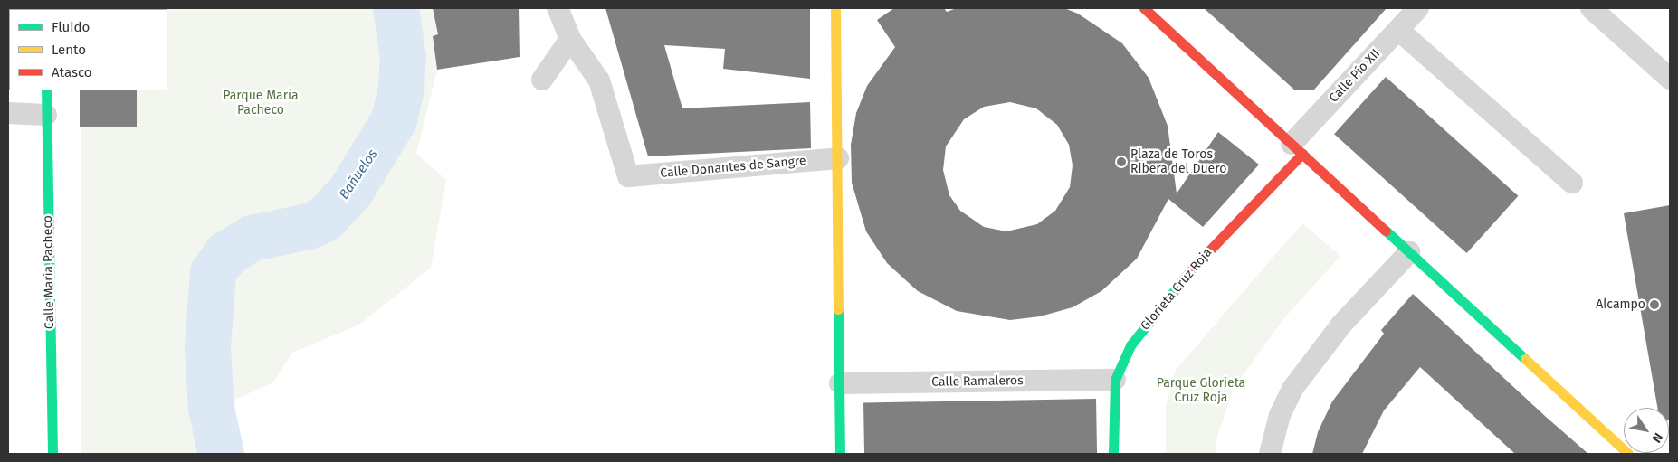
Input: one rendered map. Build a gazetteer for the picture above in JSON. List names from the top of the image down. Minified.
{"streets":{"street":["Calle Pío XII","Calle Donantes de Sangre","Calle María Pacheco","Glorieta Cruz Roja","Calle Ramaleros"]},"crossings":[["Calle Pío XII","Glorieta Cruz Roja"],["Glorieta Cruz Roja","Calle Ramaleros"]],"water":["Bañuelos"],"parks":["Parque María Pacheco","Parque Glorieta Cruz Roja"],"places":["Plaza de Toros Ribera del Duero","Alcampo"],"legend":["Fluido","Lento","Atasco"],"north":"bottom right"}
